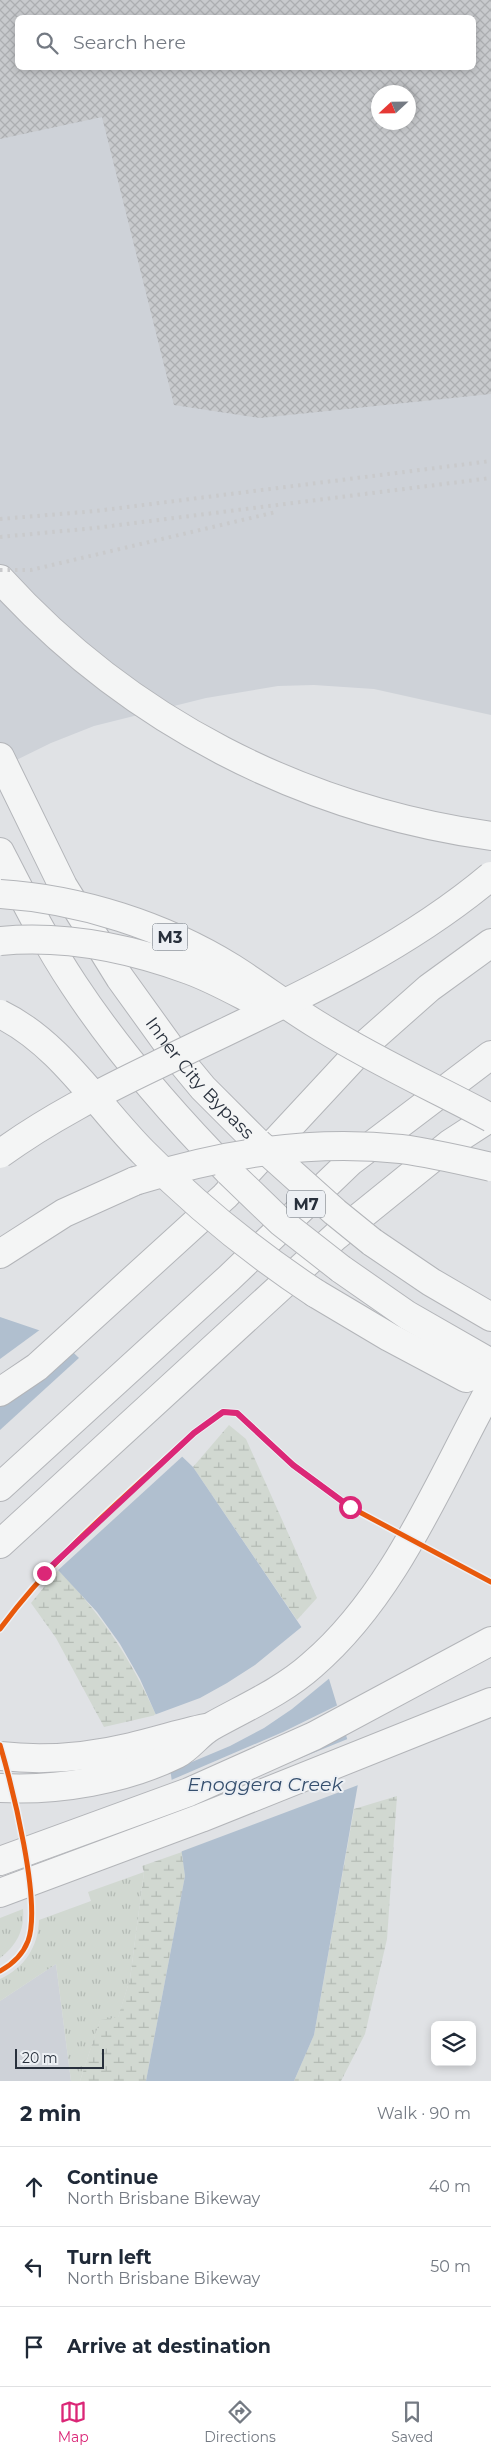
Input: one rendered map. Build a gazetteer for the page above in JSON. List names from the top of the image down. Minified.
{"streets":{"highway":["M3","Inner City Bypass","M7"]},"crossings":[["M3","M7"]],"water":["Enoggera Creek"],"scale_bar":"20 m","north":"left","page":{"search":"Search here","scale":"20 m","heading":["2 min","Walk · 90 m"],"list":[["Continue","North Brisbane Bikeway","40 m"],["Turn left","North Brisbane Bikeway","50 m"],"Arrive at destination"],"nav":["Map","Directions","Saved"]}}
